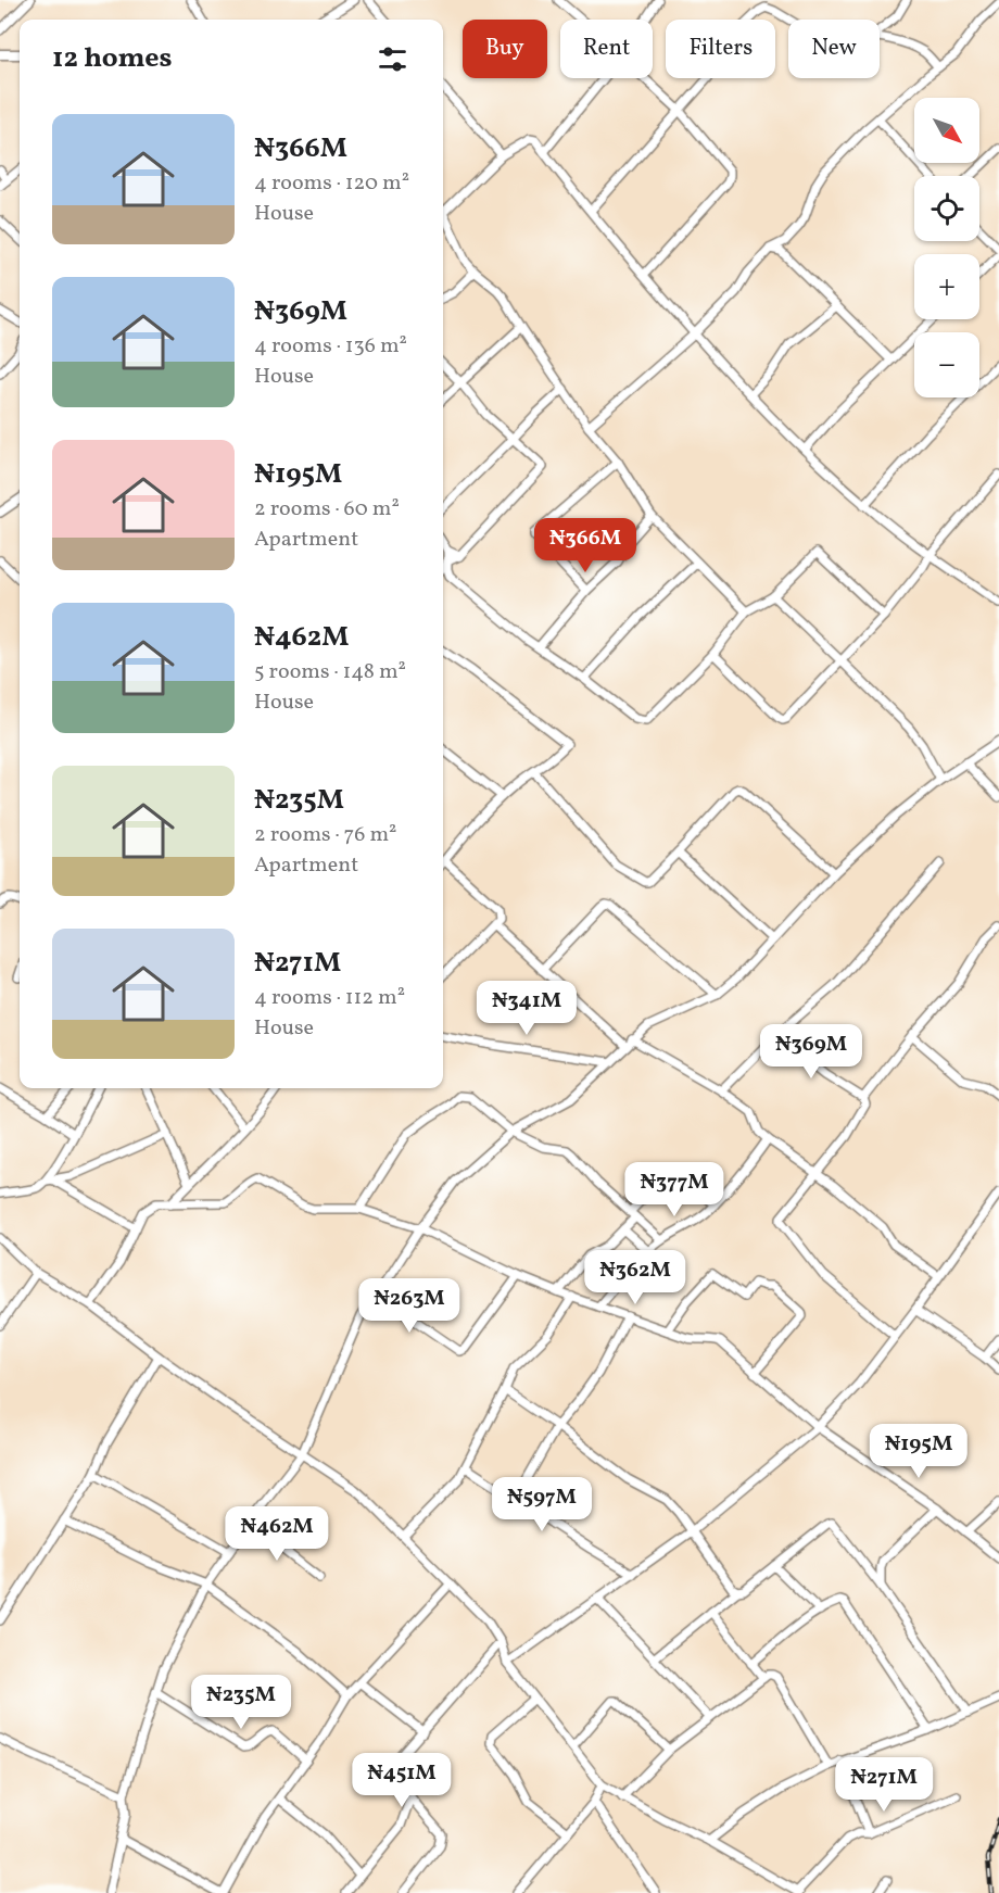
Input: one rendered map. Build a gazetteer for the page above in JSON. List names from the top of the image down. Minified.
{"north":"bottom right","page":{"chip":["Buy","Rent","Filters","New"],"heading":"12 homes","map_buttons":["+","−"],"list":[{"name":"₦366M","note":"4 rooms · 120 m² · House"},{"name":"₦369M","note":"4 rooms · 136 m² · House"},{"name":"₦195M","note":"2 rooms · 60 m² · Apartment"},{"name":"₦462M","note":"5 rooms · 148 m² · House"},{"name":"₦235M","note":"2 rooms · 76 m² · Apartment"},{"name":"₦271M","note":"4 rooms · 112 m² · House"}],"price":["₦366M","₦341M","₦369M","₦377M","₦362M","₦263M","₦195M","₦597M","₦462M","₦235M","₦451M","₦271M"]}}
